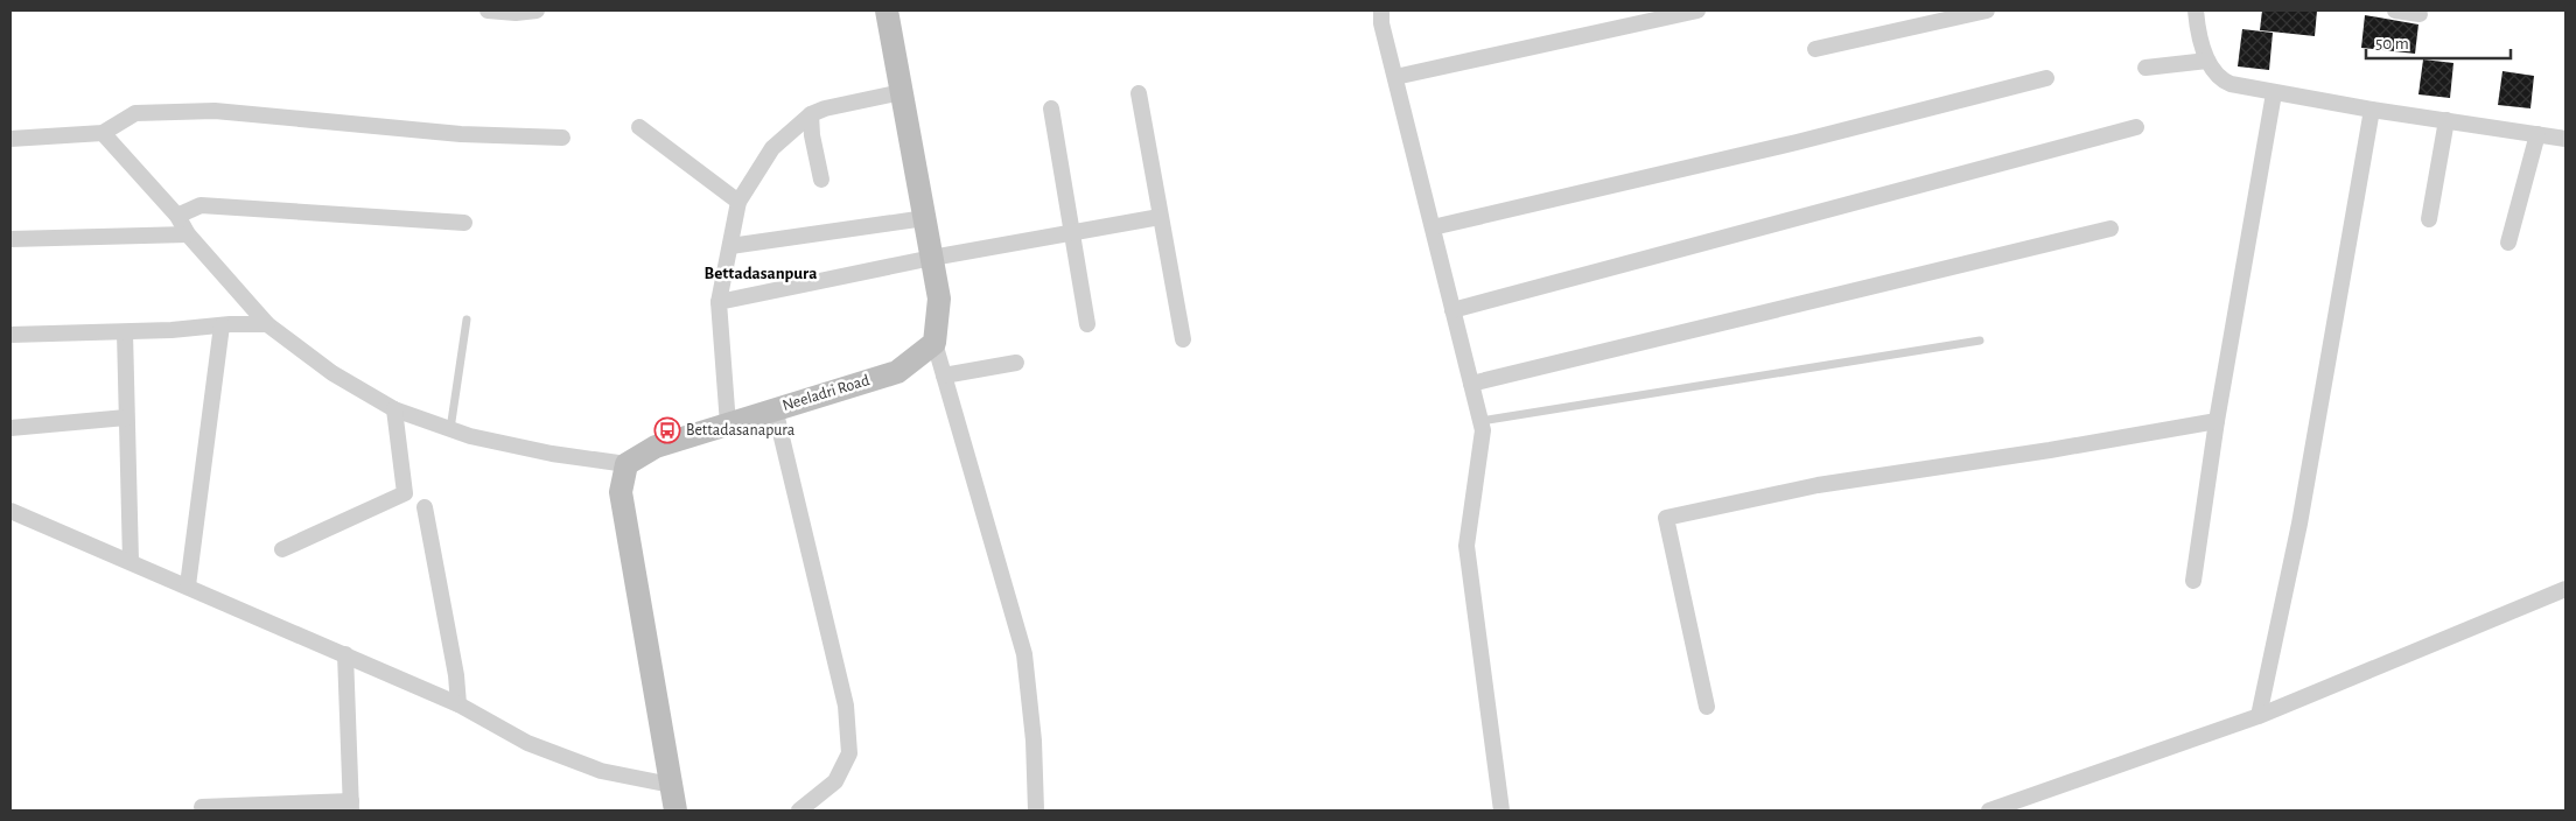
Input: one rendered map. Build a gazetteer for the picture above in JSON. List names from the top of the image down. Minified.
{"streets":{"main road":["Neeladri Road"]},"districts":["Bettadasanpura"],"places":{"bus stop":["Bettadasanapura"]},"scale_bar":"50 m"}
